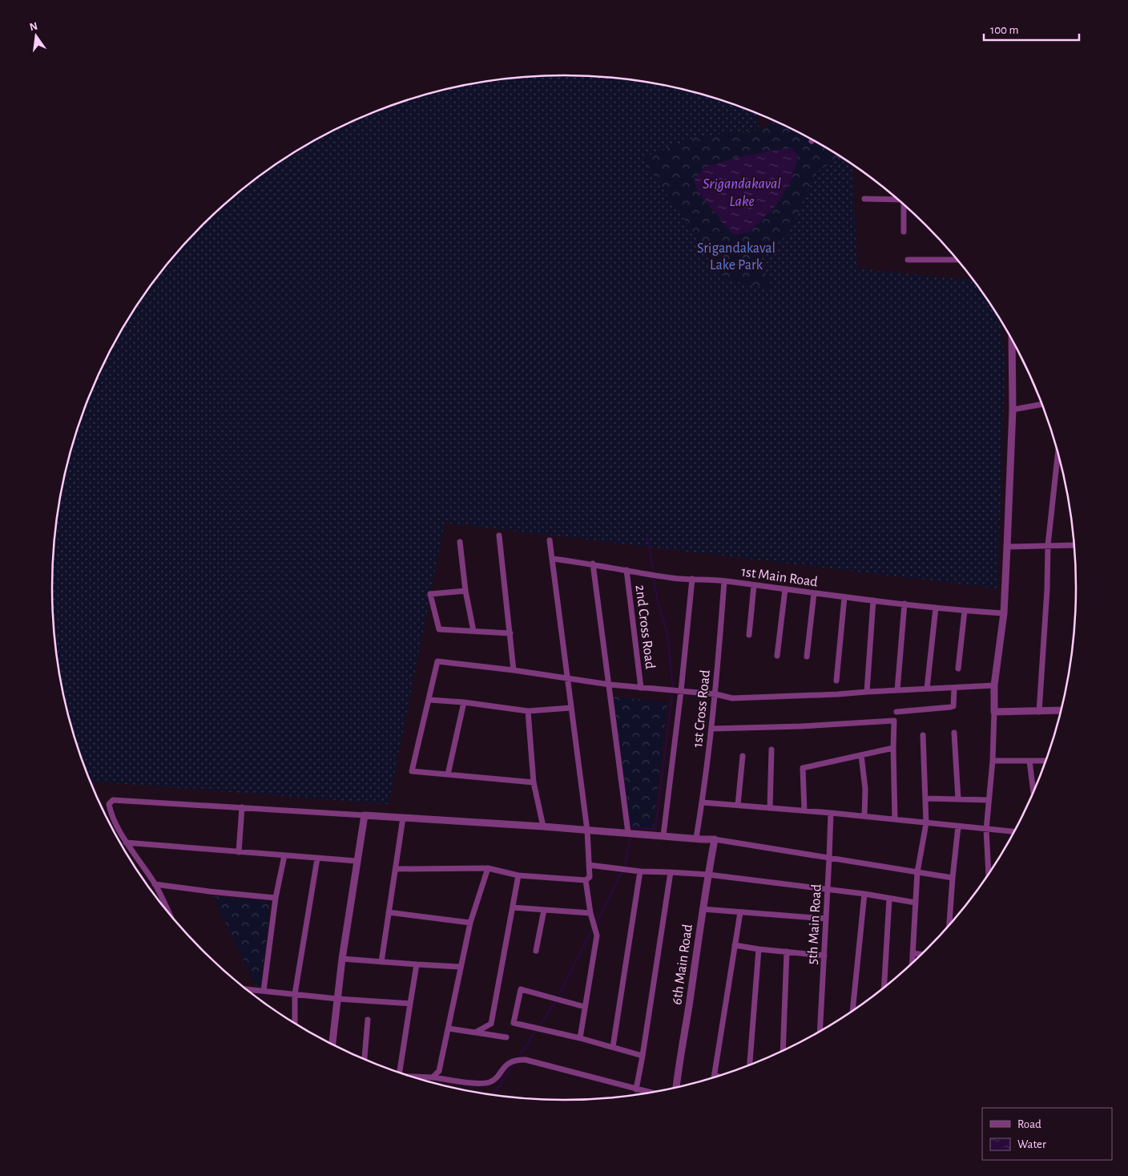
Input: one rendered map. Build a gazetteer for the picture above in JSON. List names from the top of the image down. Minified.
{"streets":{"street":["1st Main Road","2nd Cross Road","1st Cross Road","5th Main Road","6th Main Road"]},"crossings":[["1st Main Road","2nd Cross Road"],["1st Main Road","1st Cross Road"]],"water":["Srigandakaval Lake"],"parks":["Srigandakaval Lake Park"],"legend":["Road","Water"],"scale_bar":"100 m","north":"top"}
